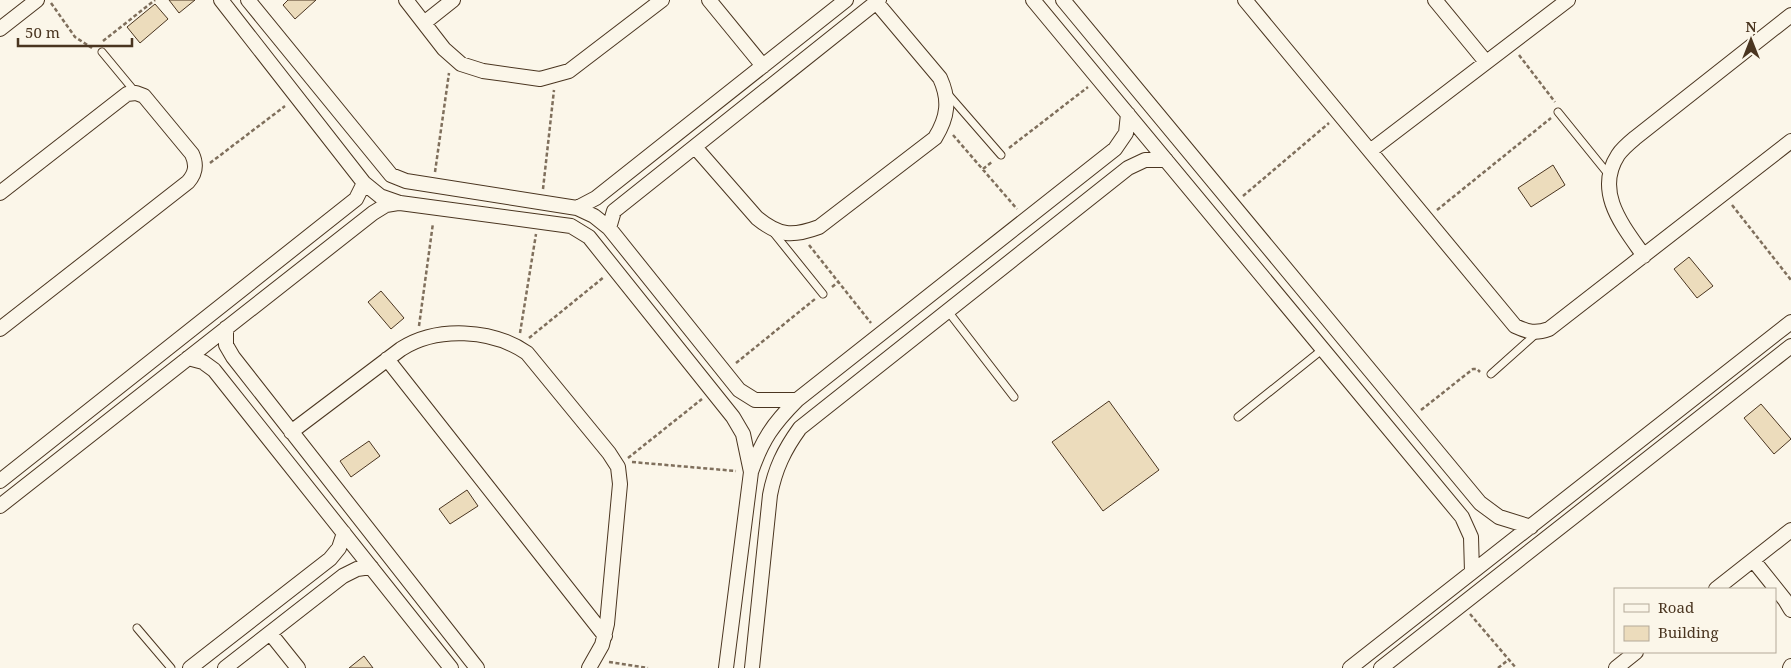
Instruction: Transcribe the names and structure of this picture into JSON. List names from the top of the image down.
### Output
{
  "legend": ["Road", "Building"],
  "scale_bar": "50 m",
  "north": "top"
}
